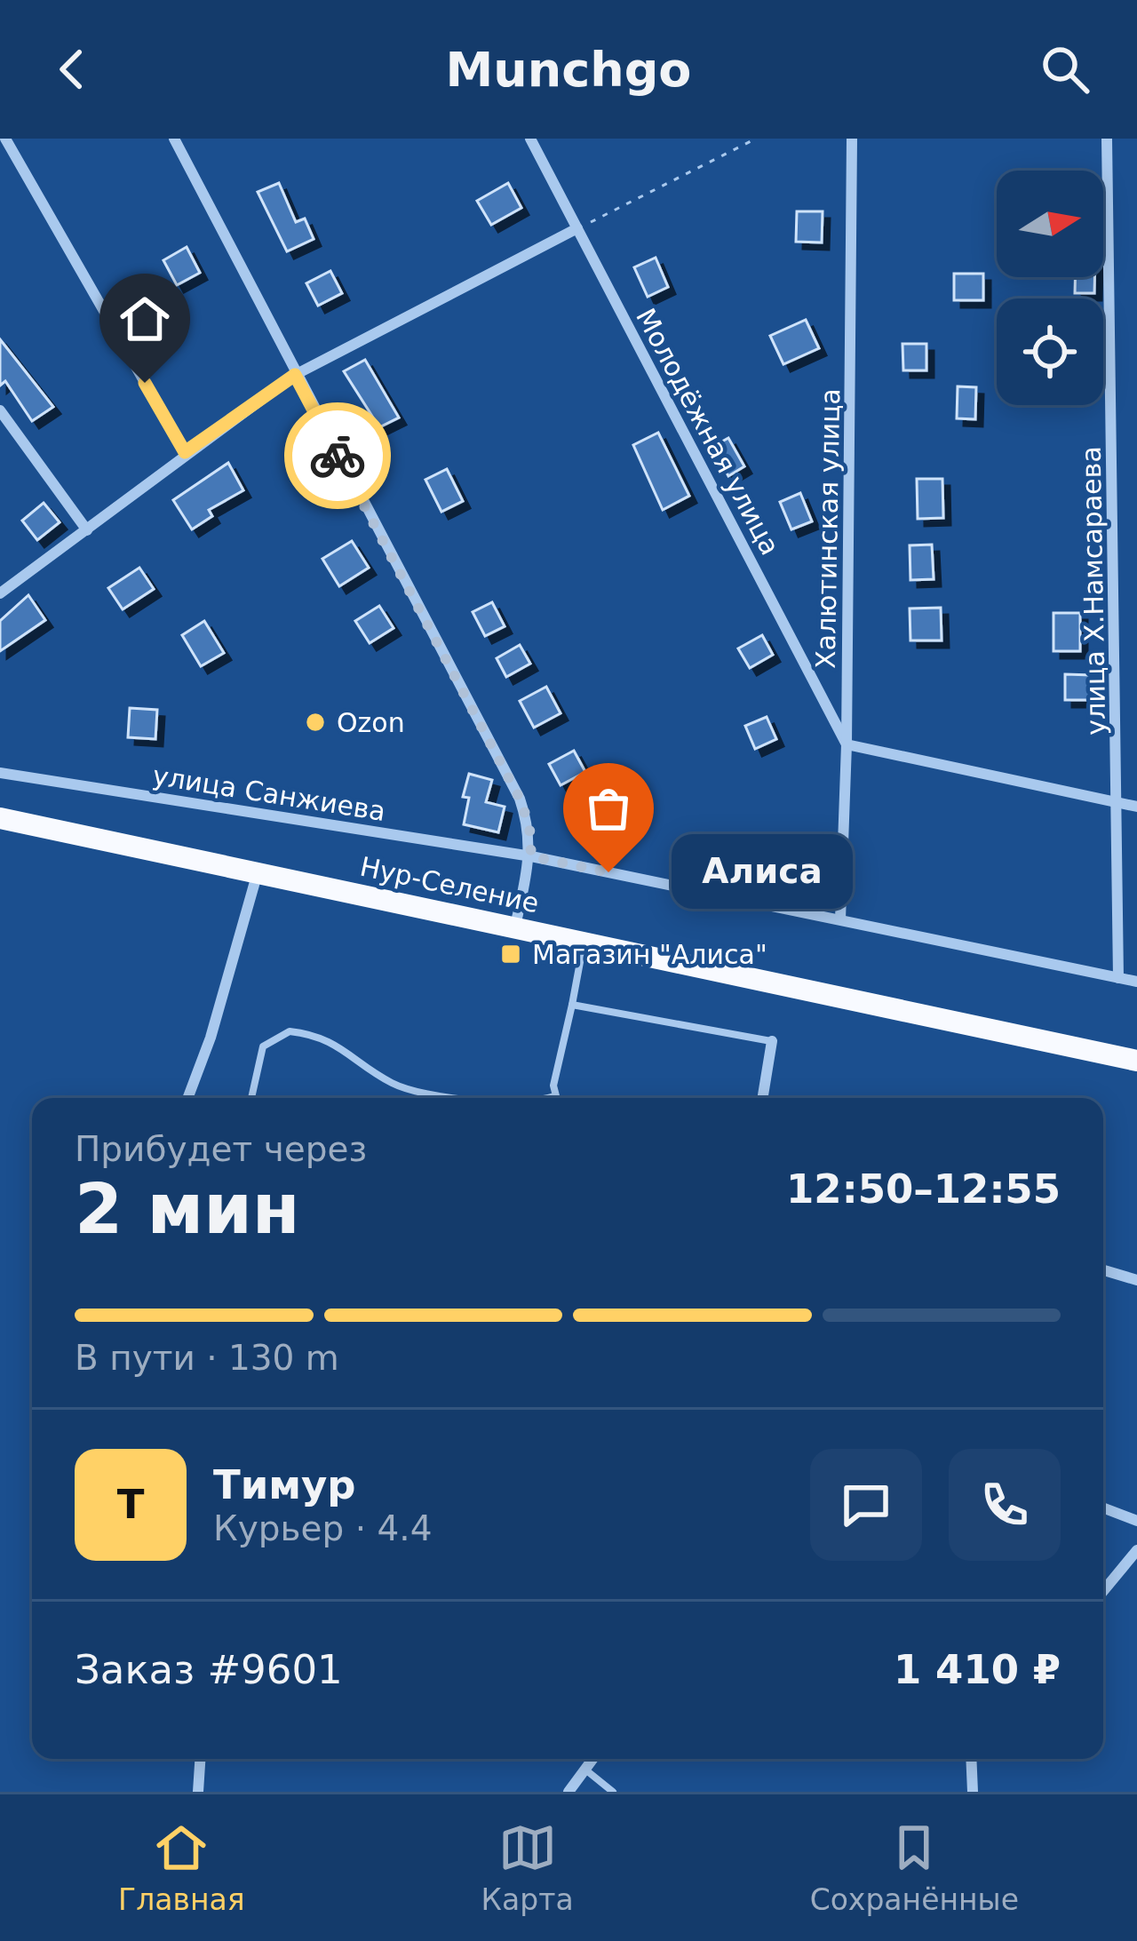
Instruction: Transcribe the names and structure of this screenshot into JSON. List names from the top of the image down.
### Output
{
  "streets": {
    "highway": ["Нур-Селение"],
    "street": [
      "Молодёжная улица",
      "Халютинская улица",
      "улица Х.Намсараева",
      "улица Санжиева"
    ]
  },
  "crossings": [
    ["Молодёжная улица", "Халютинская улица"],
    ["Халютинская улица", "улица Санжиева"],
    ["улица Х.Намсараева", "улица Санжиева"]
  ],
  "places": {
    "other": ["Ozon", "Алиса"],
    "transit": ["Магазин \"Алиса\""]
  },
  "north": "right",
  "page": {
    "header": "Munchgo",
    "bubble": "Алиса",
    "heading": ["2 мин", "Прибудет через", "12:50–12:55"],
    "panel": [
      "Тимур",
      "Курьер · 4.4",
      "Заказ #9601",
      "1 410 ₽"
    ],
    "bar": "В пути · 130 m",
    "round": "Т",
    "tabs": ["Главная", "Карта", "Сохранённые"]
  }
}
